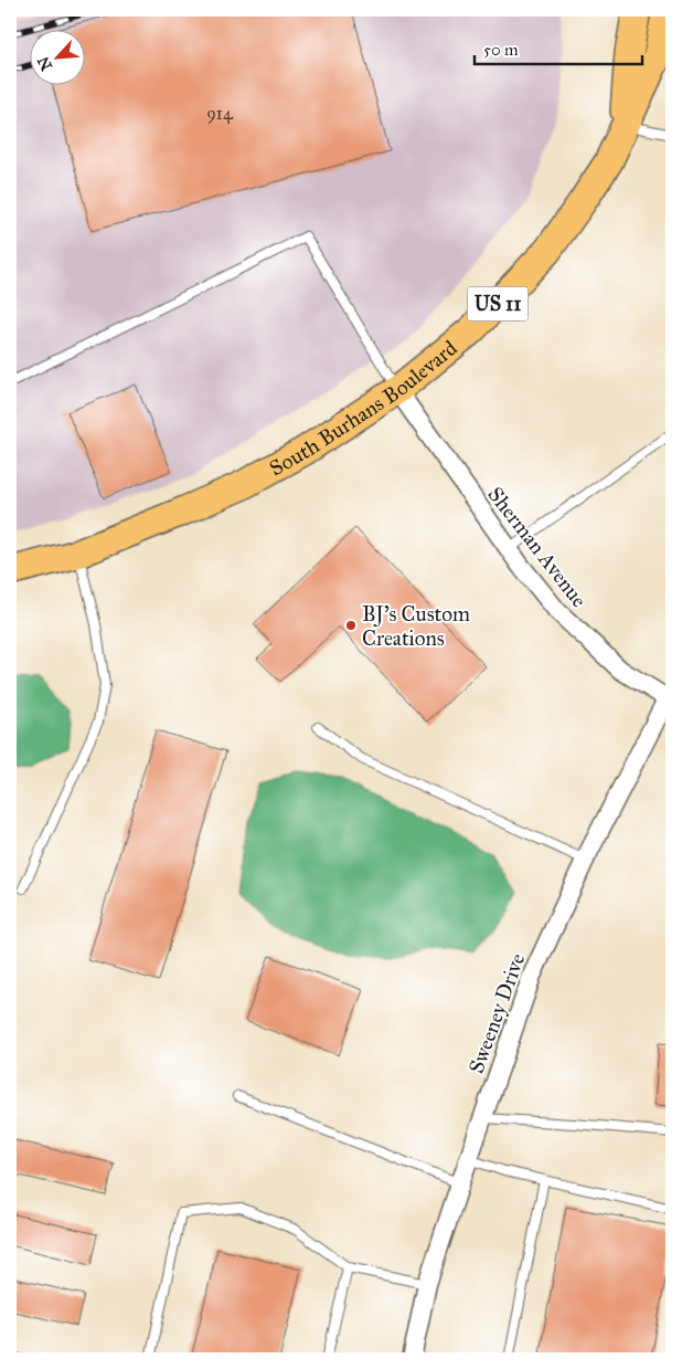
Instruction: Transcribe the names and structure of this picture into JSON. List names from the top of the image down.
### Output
{
  "streets": {
    "main road": ["US 11", "South Burhans Boulevard"],
    "street": ["Sherman Avenue", "Sweeney Drive"]
  },
  "crossings": [
    ["South Burhans Boulevard", "Sherman Avenue"],
    ["Sherman Avenue", "Sweeney Drive"]
  ],
  "places": ["BJ's Custom Creations"],
  "house_numbers": ["914"],
  "scale_bar": "50 m",
  "north": "bottom left"
}
